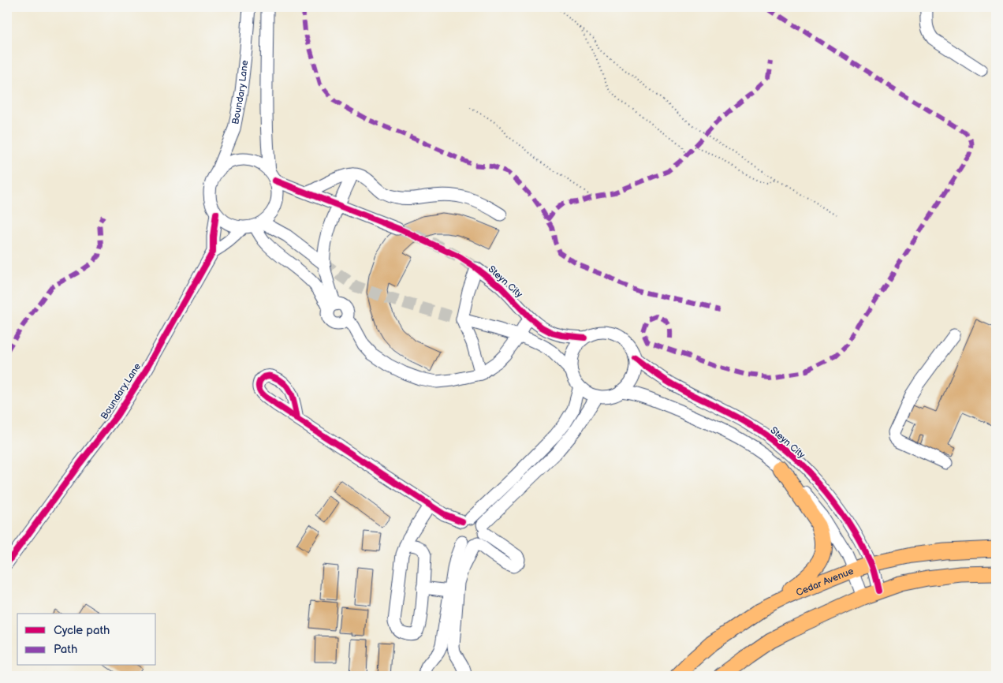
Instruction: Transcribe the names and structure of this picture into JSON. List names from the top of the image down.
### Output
{
  "streets": {
    "main road": ["Cedar Avenue"],
    "street": ["Boundary Lane", "Steyn City"]
  },
  "crossings": [
    ["Steyn City", "Cedar Avenue"]
  ],
  "legend": ["Cycle path", "Path"]
}
